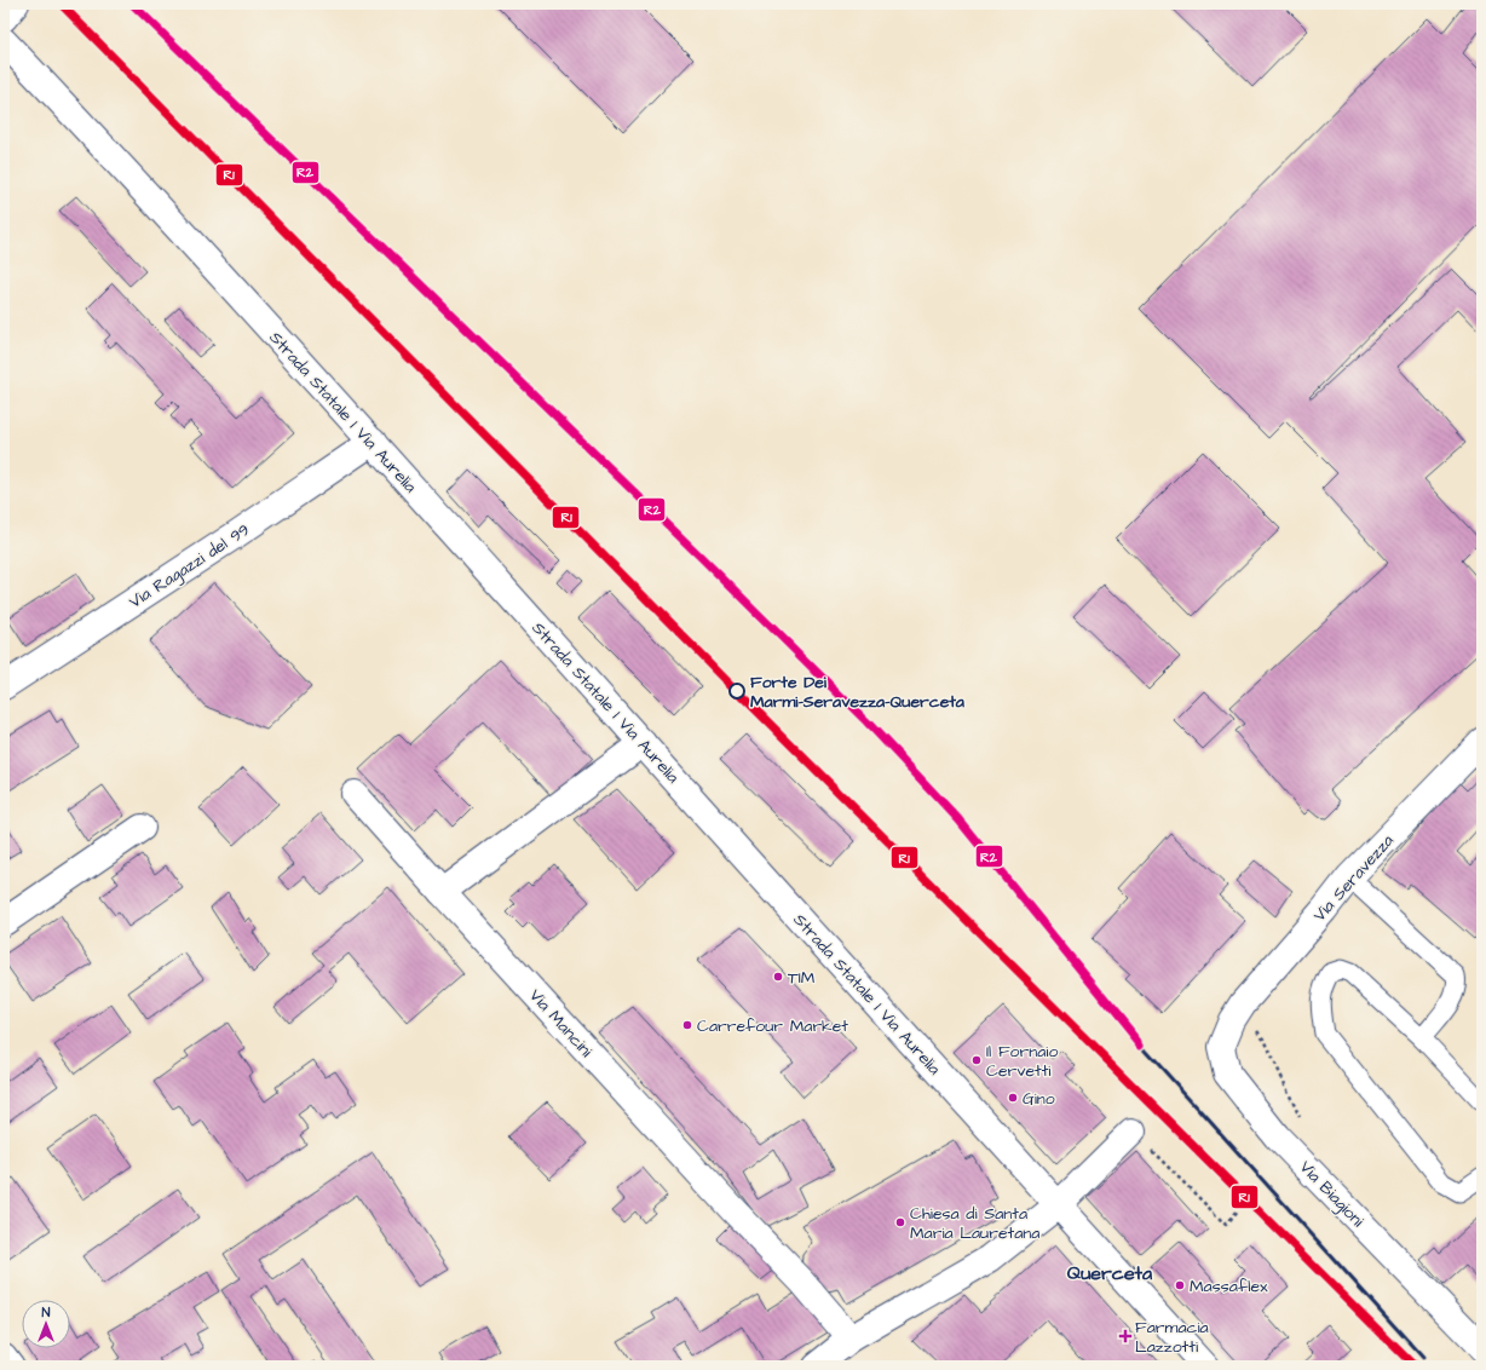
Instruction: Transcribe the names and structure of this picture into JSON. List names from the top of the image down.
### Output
{
  "streets": {
    "street": [
      "Strada Statale 1 Via Aurelia",
      "Via Ragazzi del 99",
      "Via Seravezza",
      "Via Mancini",
      "Via Biagioni"
    ]
  },
  "crossings": [
    ["Strada Statale 1 Via Aurelia", "Via Ragazzi del 99"],
    ["Via Seravezza", "Via Biagioni"]
  ],
  "districts": ["Querceta"],
  "places": {
    "other": [
      "Forte Dei Marmi-Seravezza-Querceta",
      "TIM",
      "Carrefour Market",
      "Il Fornaio Cervetti",
      "Gino",
      "Chiesa di Santa Maria Lauretana",
      "Massaflex"
    ],
    "health": ["Farmacia Lazzotti"]
  },
  "lines": ["transit line R1", "transit line R2"],
  "north": "top"
}
